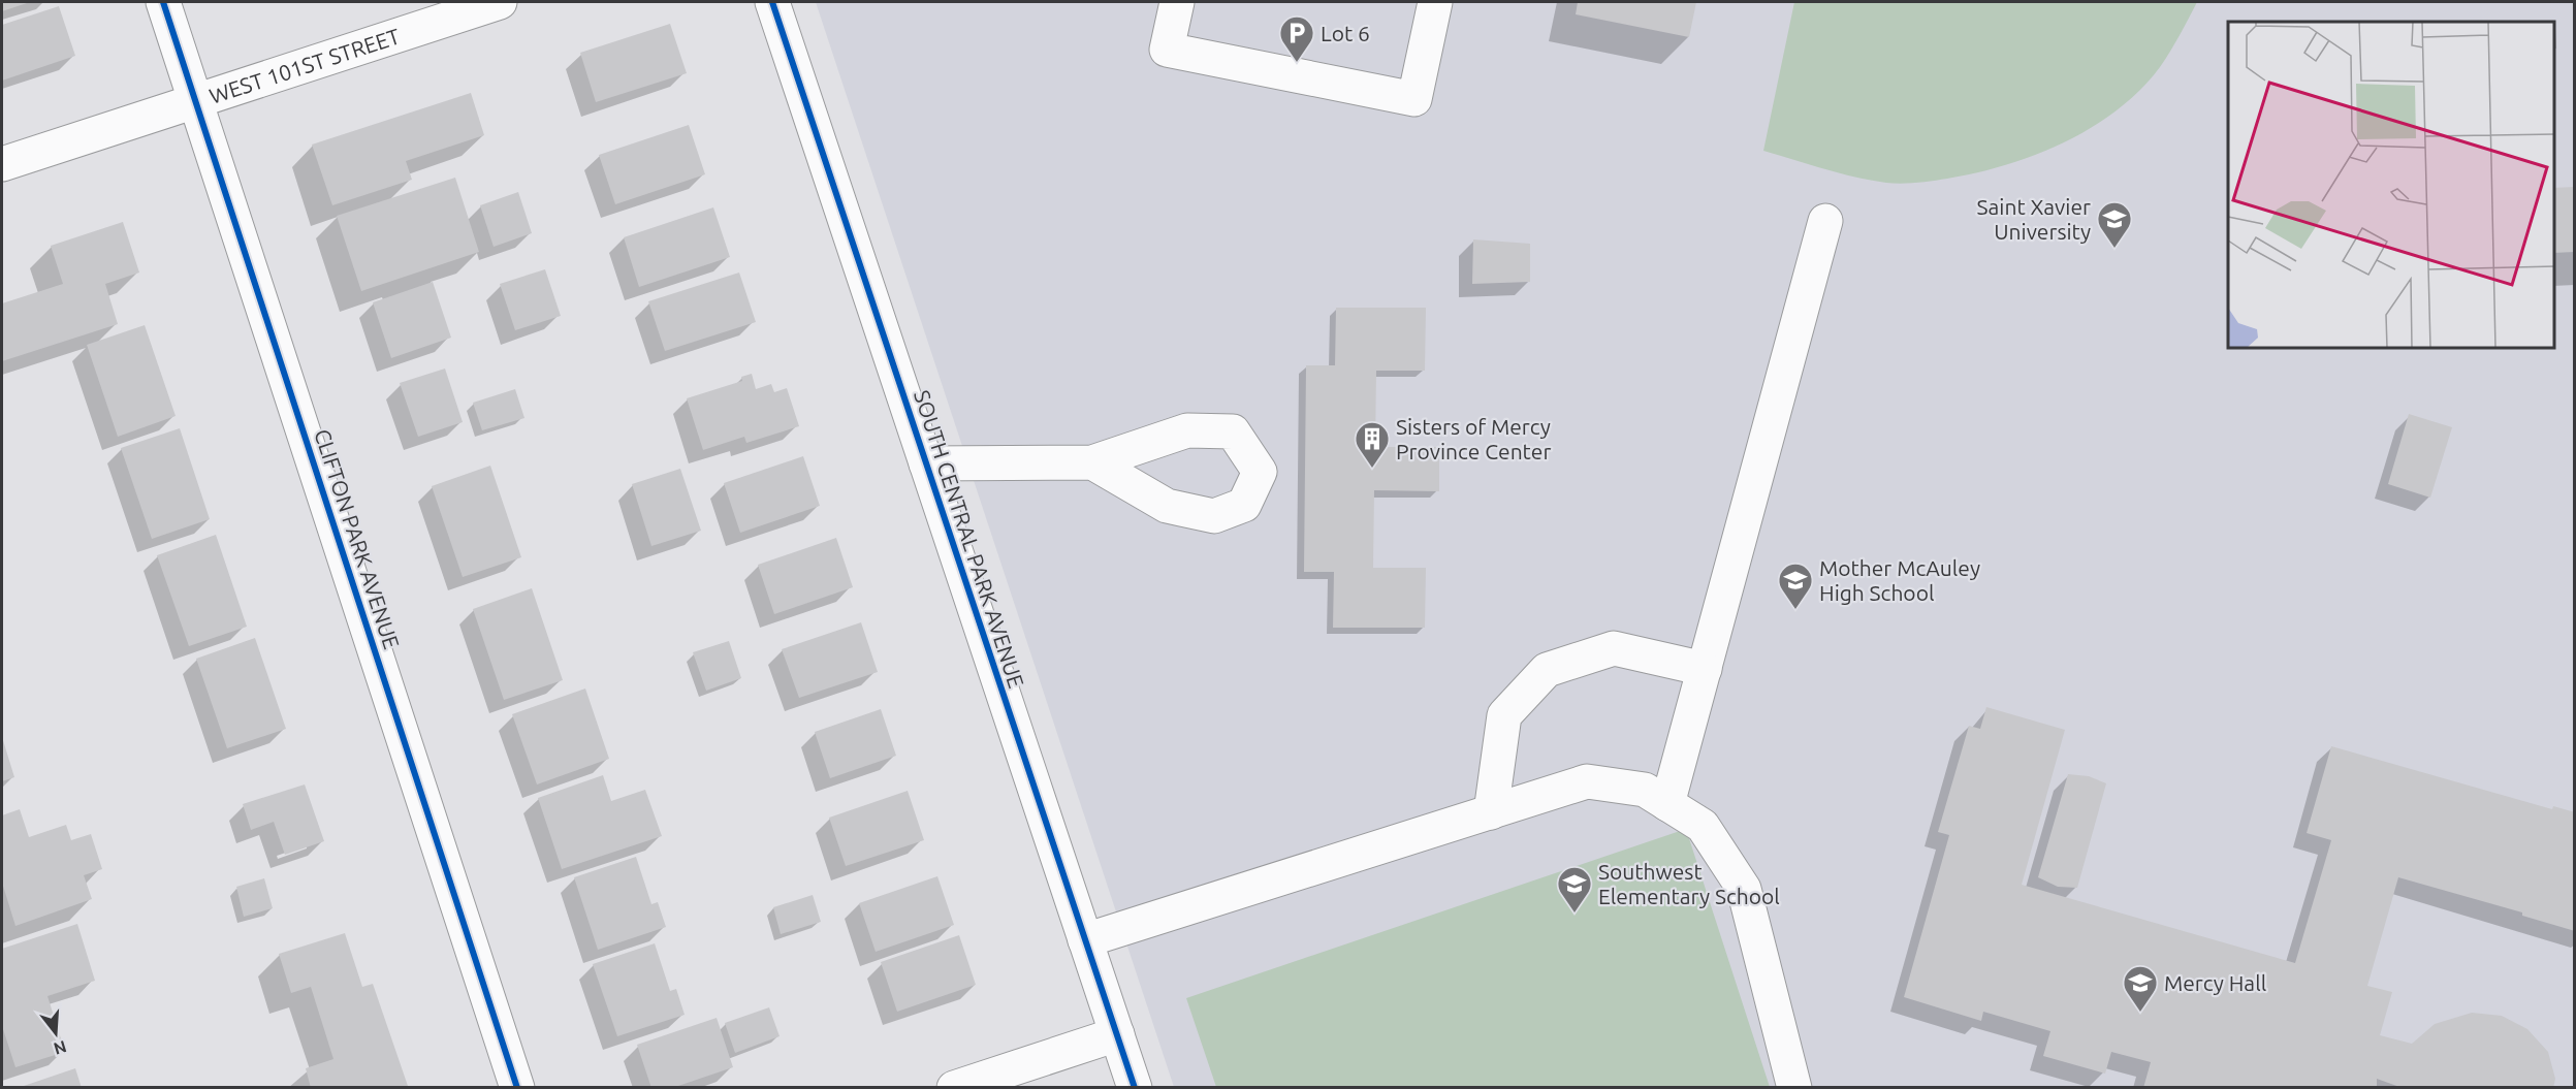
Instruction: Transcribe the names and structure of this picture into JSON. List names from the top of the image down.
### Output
{
  "streets": {
    "street": ["WEST 101ST STREET", "CLIFTON PARK AVENUE", "SOUTH CENTRAL PARK AVENUE"]
  },
  "crossings": [
    ["WEST 101ST STREET", "CLIFTON PARK AVENUE"]
  ],
  "places": {
    "parking": ["Lot 6"],
    "school or university": [
      "Saint Xavier University",
      "Mother McAuley High School",
      "Southwest Elementary School",
      "Mercy Hall"
    ],
    "building": ["Sisters of Mercy Province Center"]
  },
  "north": "bottom"
}
